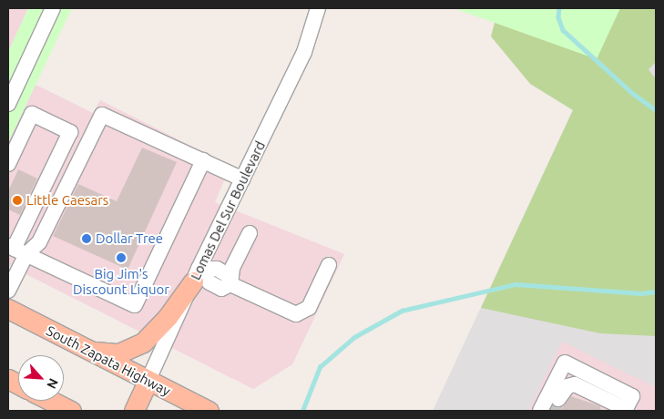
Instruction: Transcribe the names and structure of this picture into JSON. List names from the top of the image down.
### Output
{
  "streets": {
    "main road": ["Lomas Del Sur Boulevard", "South Zapata Highway"]
  },
  "crossings": [
    ["Lomas Del Sur Boulevard", "South Zapata Highway"]
  ],
  "places": ["Little Caesars", "Dollar Tree", "Big Jim's Discount Liquor"],
  "north": "bottom right"
}
